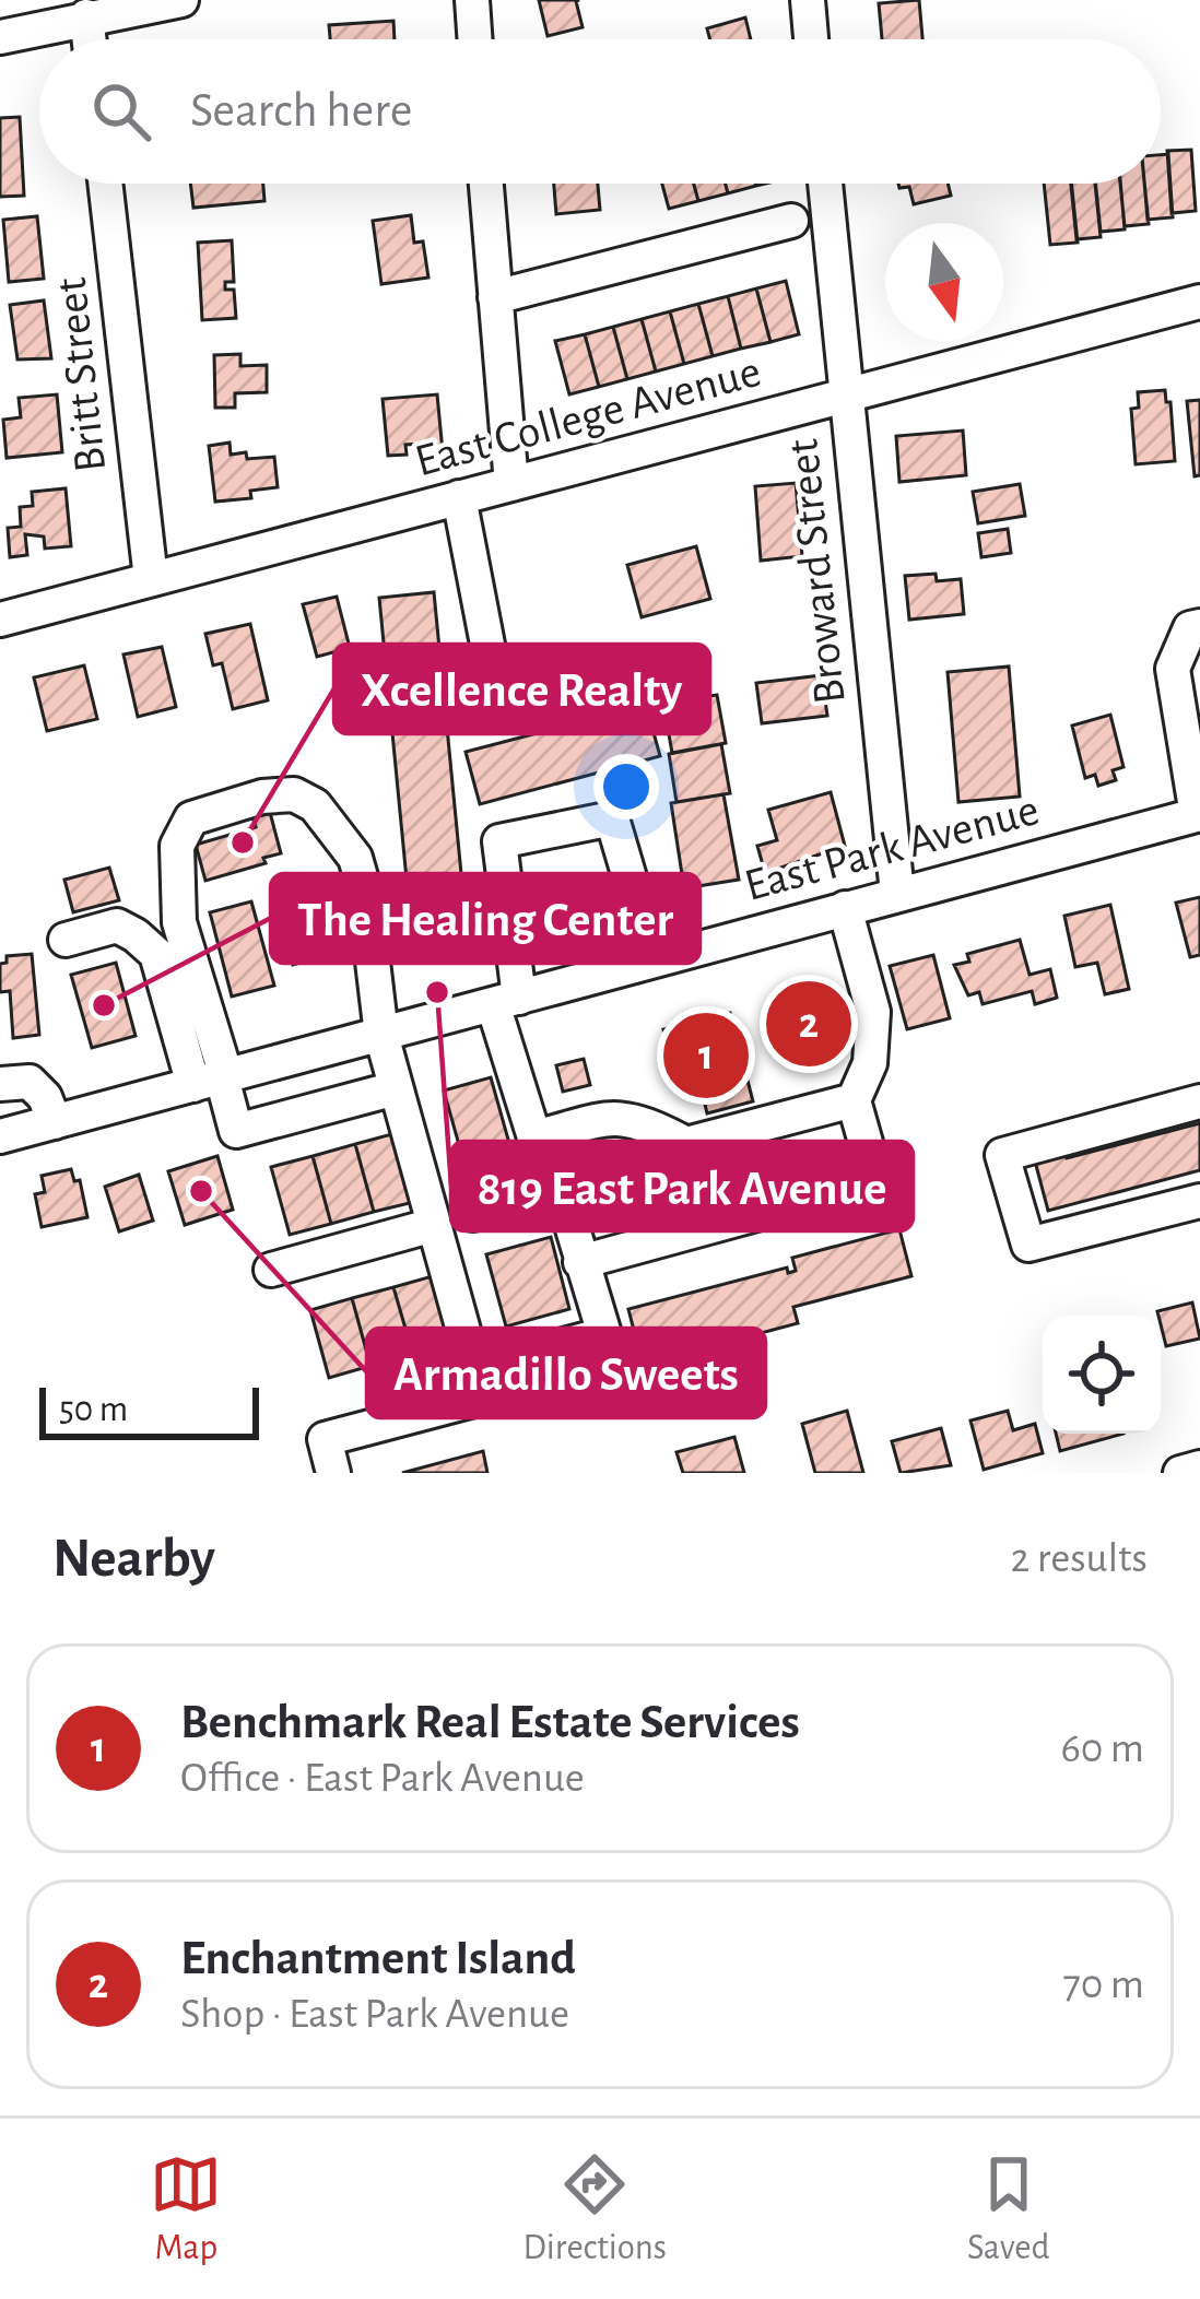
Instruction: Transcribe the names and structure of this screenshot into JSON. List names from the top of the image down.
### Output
{
  "streets": {
    "street": [
      "Britt Street",
      "East College Avenue",
      "Broward Street",
      "East Park Avenue"
    ]
  },
  "crossings": [
    ["Britt Street", "East College Avenue"],
    ["East College Avenue", "Broward Street"],
    ["Broward Street", "East Park Avenue"]
  ],
  "places": [
    "Xcellence Realty",
    "819 East Park Avenue",
    "The Healing Center",
    "Armadillo Sweets"
  ],
  "scale_bar": "50 m",
  "north": "bottom",
  "page": {
    "search": "Search here",
    "pins": ["2", "1"],
    "scale": "50 m",
    "heading": ["Nearby", "2 results"],
    "list": [
      {
        "mark": "1",
        "name": "Benchmark Real Estate Services",
        "note": "Office · East Park Avenue",
        "value": "60 m"
      },
      {
        "mark": "2",
        "name": "Enchantment Island",
        "note": "Shop · East Park Avenue",
        "value": "70 m"
      }
    ],
    "nav": ["Map", "Directions", "Saved"]
  }
}
